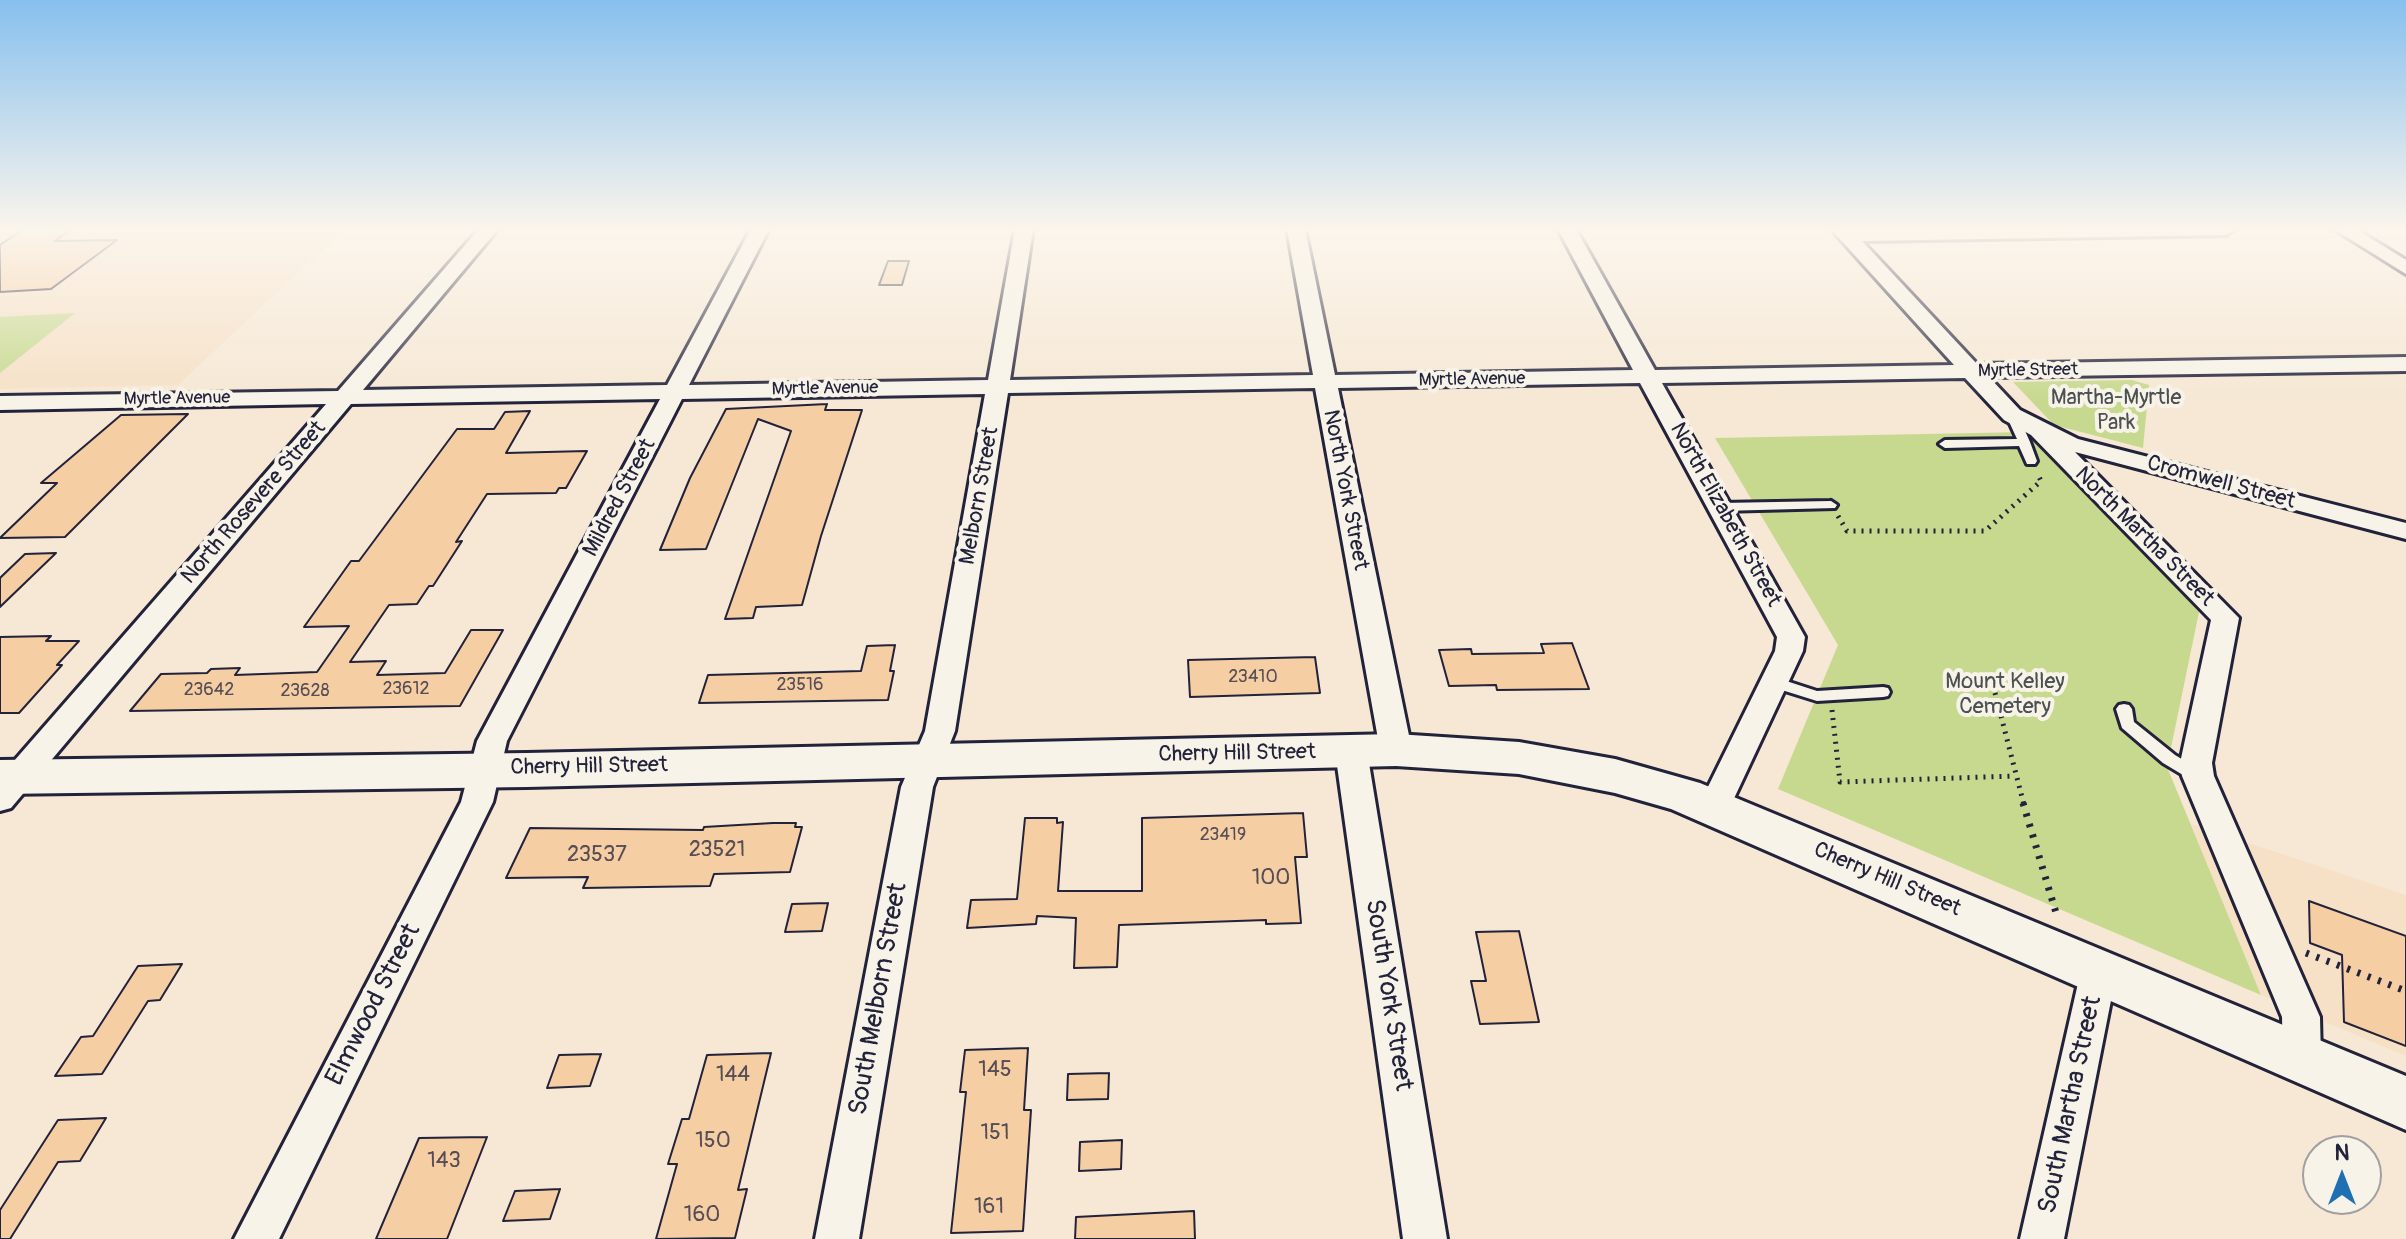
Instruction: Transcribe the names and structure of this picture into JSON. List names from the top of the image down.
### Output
{
  "streets": {
    "street": [
      "Myrtle Street",
      "Myrtle Avenue",
      "Cromwell Street",
      "North York Street",
      "Melborn Street",
      "Mildred Street",
      "North Rosevere Street",
      "North Elizabeth Street",
      "North Martha Street",
      "Cherry Hill Street",
      "South York Street",
      "South Melborn Street",
      "Elmwood Street",
      "South Martha Street"
    ]
  },
  "crossings": [
    ["Myrtle Street", "Myrtle Avenue"],
    ["Myrtle Street", "North Elizabeth Street"],
    ["Myrtle Street", "North Martha Street"],
    ["Myrtle Avenue", "North York Street"],
    ["Myrtle Avenue", "Melborn Street"],
    ["Myrtle Avenue", "Mildred Street"],
    ["Myrtle Avenue", "North Rosevere Street"],
    ["Myrtle Avenue", "North Elizabeth Street"],
    ["Cromwell Street", "North Martha Street"],
    ["North York Street", "Cherry Hill Street"],
    ["North York Street", "South York Street"],
    ["Melborn Street", "Cherry Hill Street"],
    ["Melborn Street", "South Melborn Street"],
    ["Mildred Street", "Cherry Hill Street"],
    ["Mildred Street", "Elmwood Street"],
    ["North Rosevere Street", "Cherry Hill Street"],
    ["North Elizabeth Street", "Cherry Hill Street"],
    ["North Martha Street", "Cherry Hill Street"],
    ["Cherry Hill Street", "South York Street"],
    ["Cherry Hill Street", "South Melborn Street"],
    ["Cherry Hill Street", "Elmwood Street"],
    ["Cherry Hill Street", "South Martha Street"]
  ],
  "parks": ["Martha-Myrtle Park", "Mount Kelley Cemetery"],
  "house_numbers": [
    "23410",
    "23516",
    "23612",
    "23642",
    "23628",
    "23419",
    "23521",
    "23537",
    "100",
    "145",
    "144",
    "151",
    "150",
    "143",
    "161",
    "160"
  ],
  "north": "top"
}
